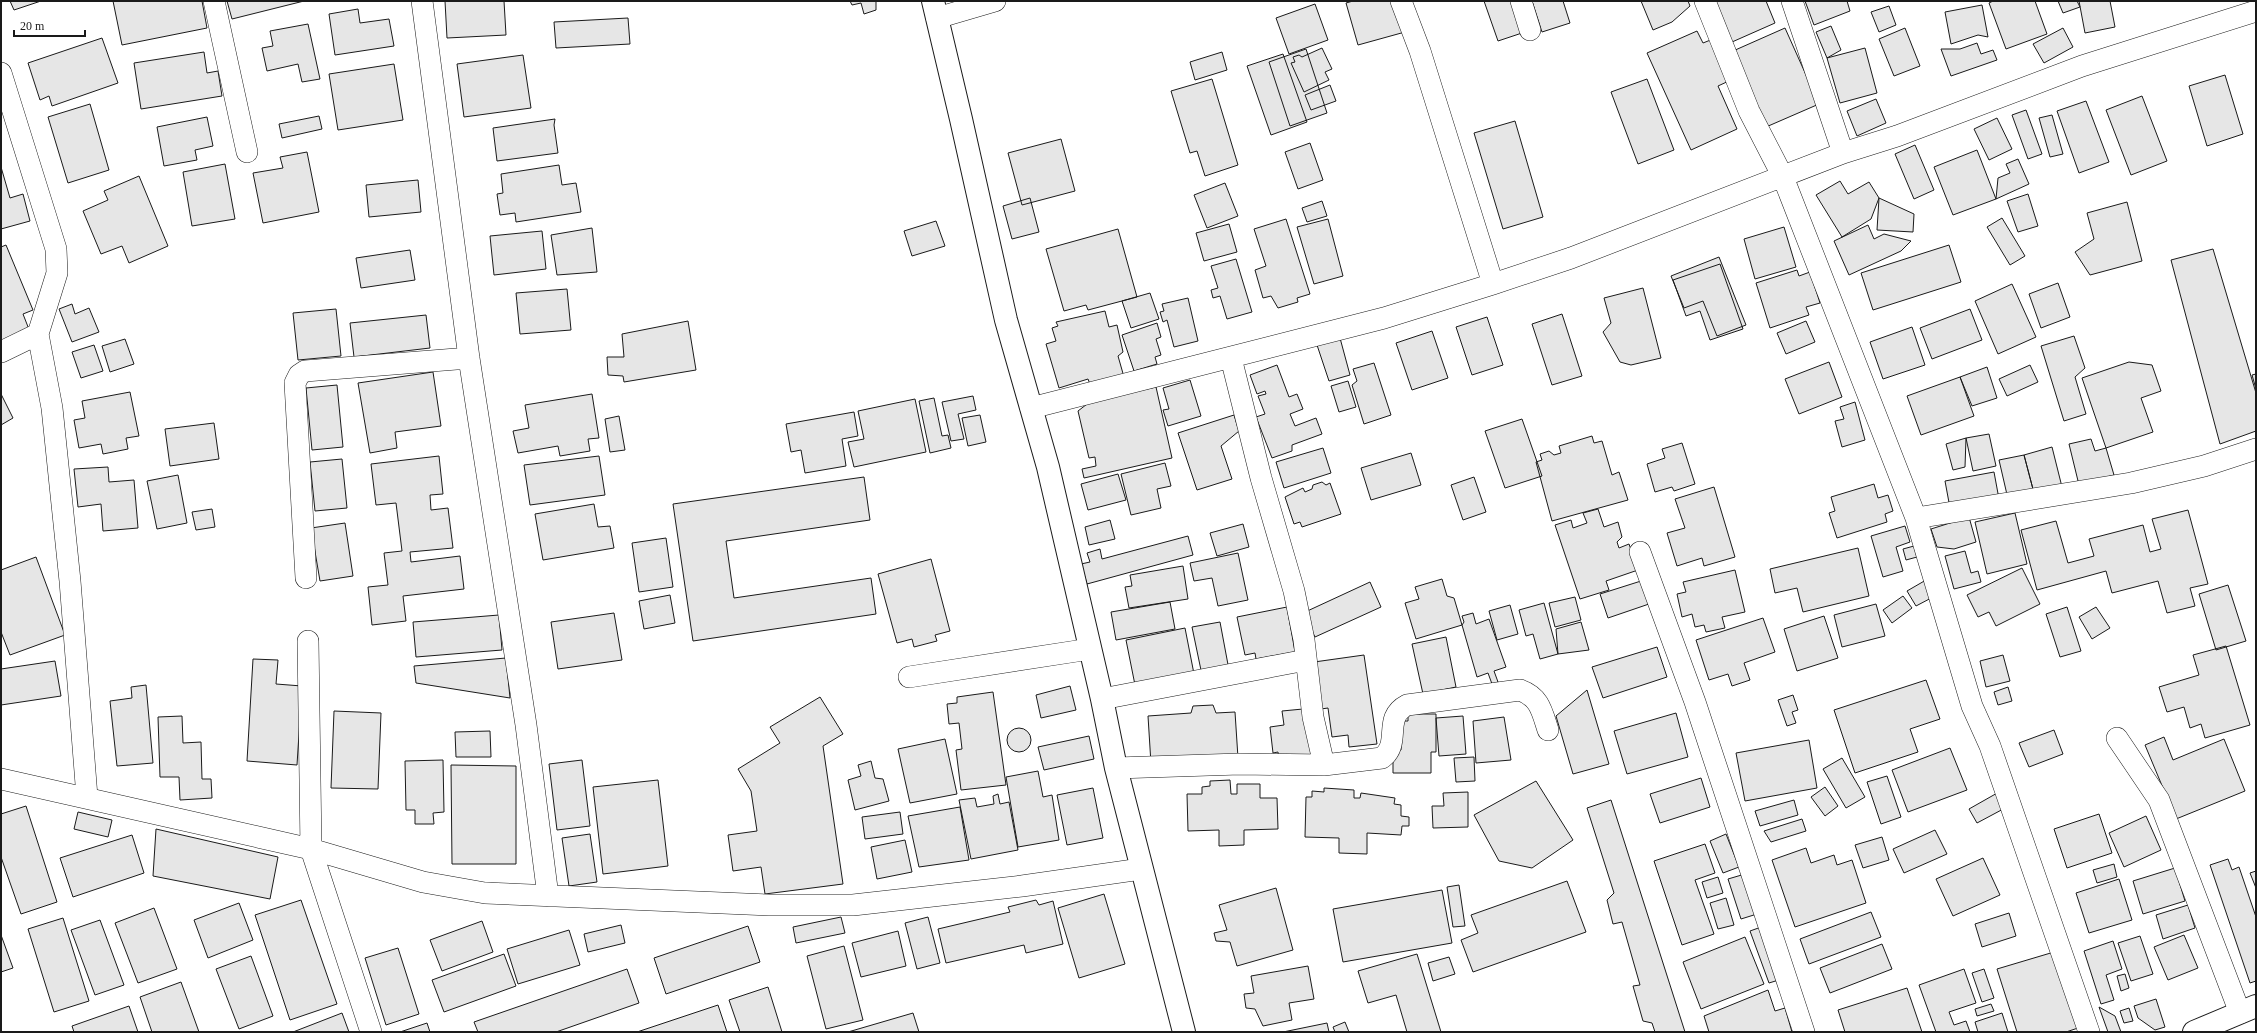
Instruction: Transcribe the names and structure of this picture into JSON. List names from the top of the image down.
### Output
{
  "scale_bar": "20 m"
}
